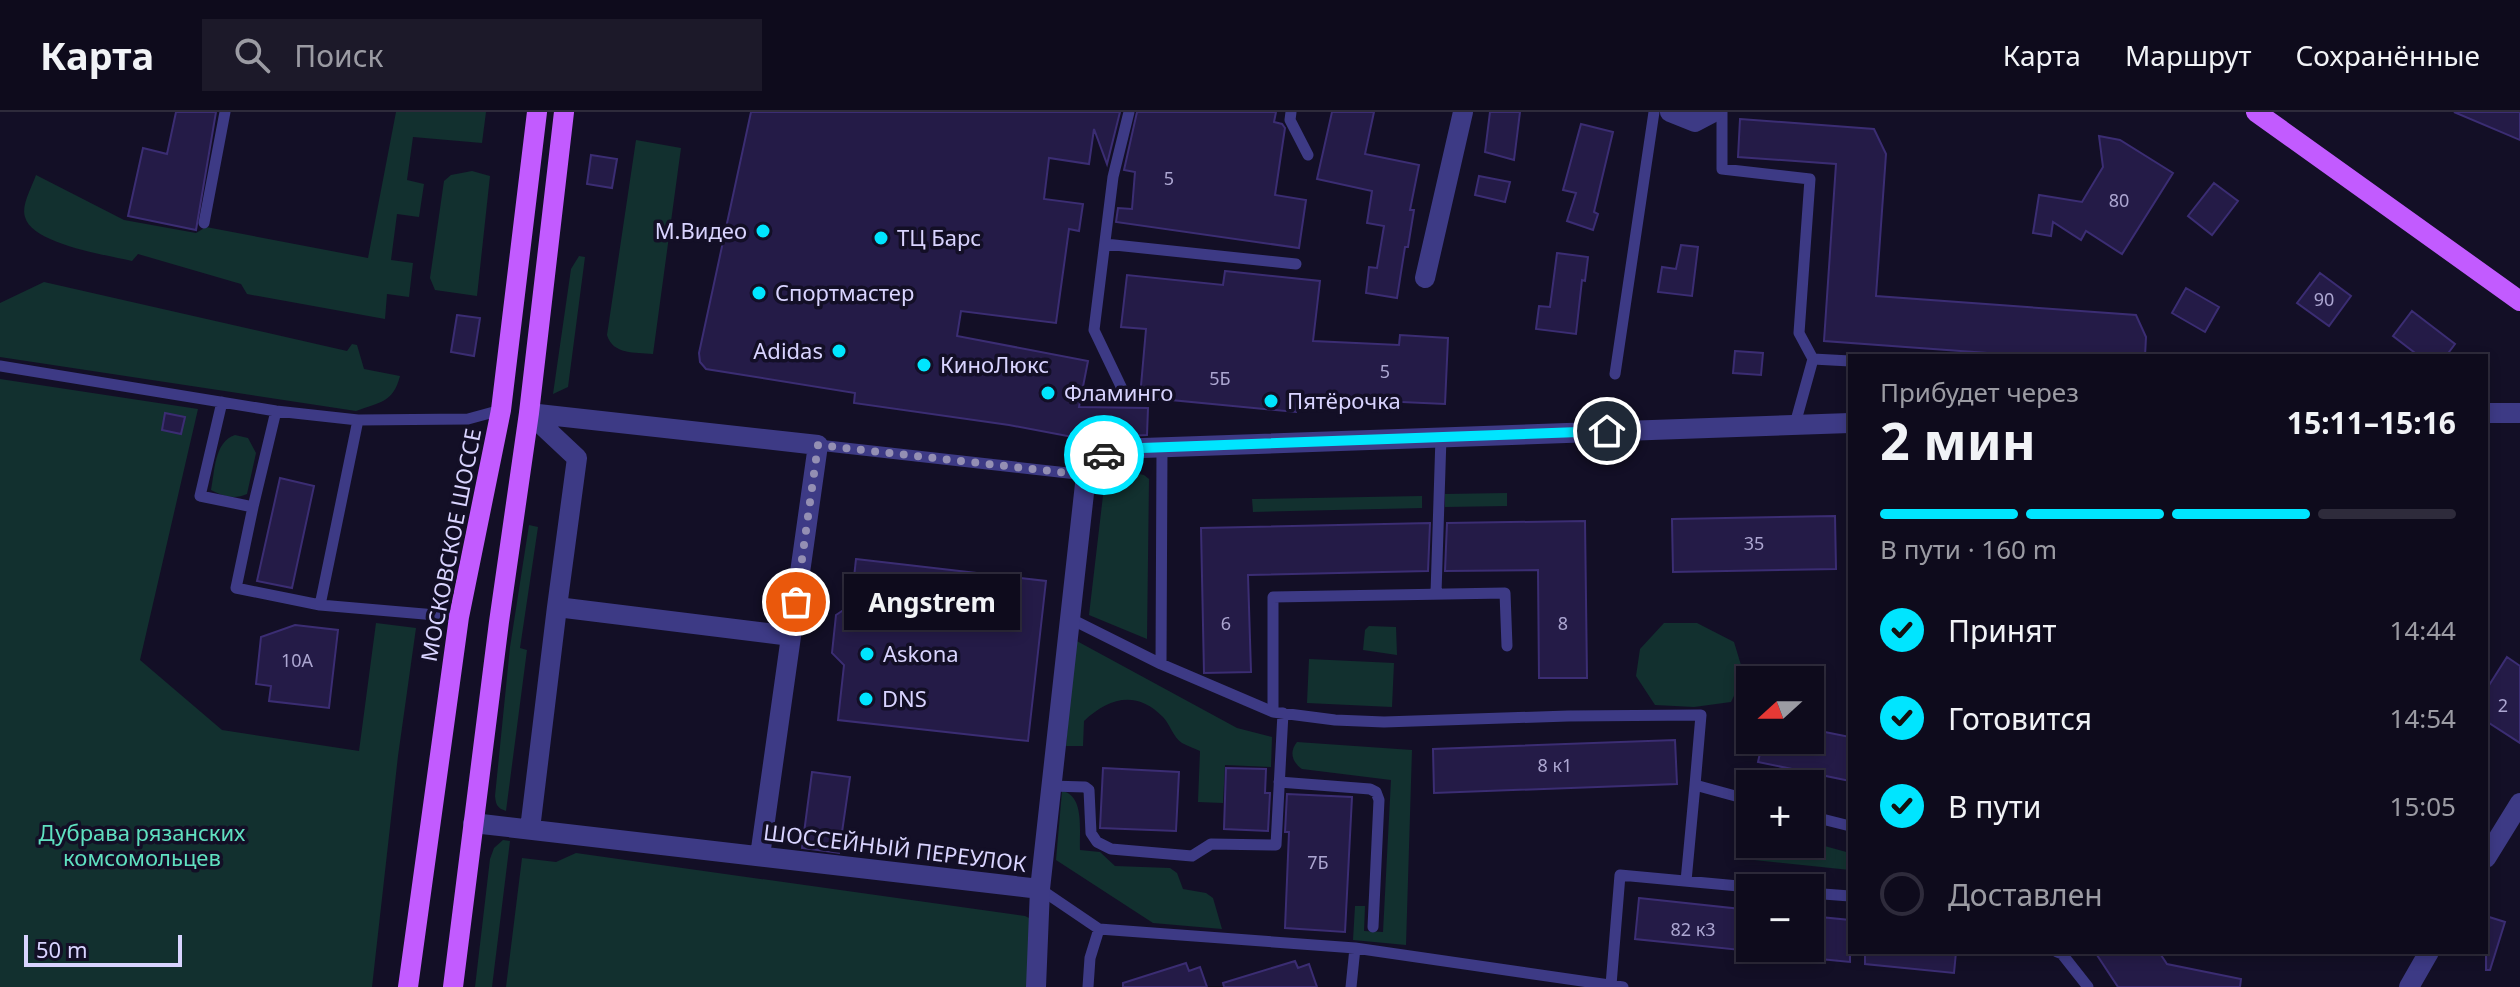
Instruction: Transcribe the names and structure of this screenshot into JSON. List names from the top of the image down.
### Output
{
  "streets": {
    "main road": ["МОСКОВСКОЕ ШОССЕ"],
    "street": ["ШОССЕЙНЫЙ ПЕРЕУЛОК"]
  },
  "parks": ["Дубрава рязанских комсомольцев"],
  "places": [
    "М.Видео",
    "ТЦ Барс",
    "Спортмастер",
    "Adidas",
    "КиноЛюкс",
    "Фламинго",
    "Пятёрочка",
    "Angstrem",
    "Askona",
    "DNS"
  ],
  "house_numbers": [
    "5",
    "80",
    "90",
    "5",
    "5Б",
    "35",
    "6",
    "8",
    "10А",
    "2",
    "8 к1",
    "7Б",
    "82 к3"
  ],
  "scale_bar": "50 m",
  "north": "left",
  "page": {
    "header": "Карта",
    "search": "Поиск",
    "nav": ["Карта", "Маршрут", "Сохранённые"],
    "heading": ["2 мин", "Прибудет через", "15:11–15:16"],
    "bar": "В пути · 160 m",
    "bubble": "Angstrem",
    "list": [
      ["Принят", "14:44"],
      ["Готовится", "14:54"],
      ["В пути", "15:05"],
      "Доставлен"
    ],
    "map_buttons": ["+", "−"],
    "scale": "50 m"
  }
}
